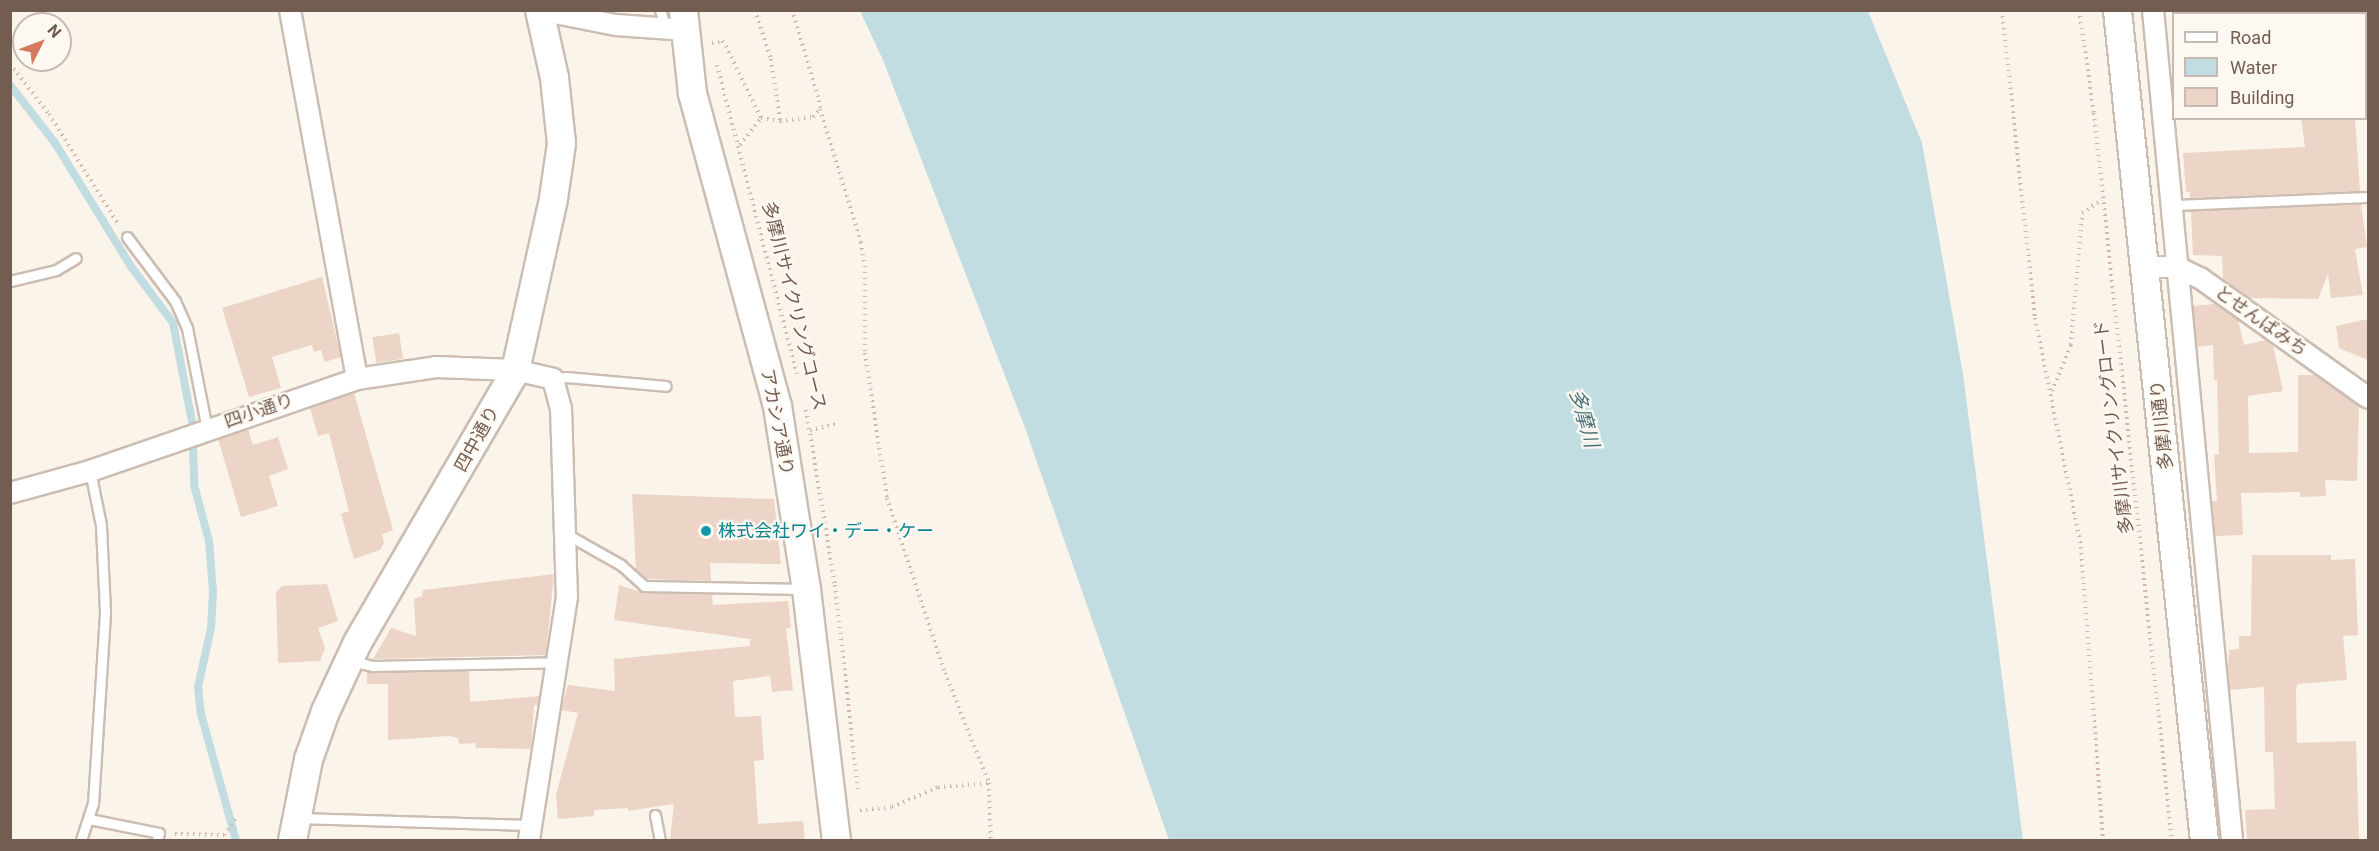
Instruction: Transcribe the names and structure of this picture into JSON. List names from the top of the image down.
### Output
{
  "streets": {
    "street": [
      "とせんばみち",
      "四小通り",
      "アカシア通り",
      "多摩川通り",
      "四中通り"
    ],
    "path": ["多摩川サイクリングコース", "多摩川サイクリングロード"]
  },
  "crossings": [
    ["とせんばみち", "多摩川通り"],
    ["四小通り", "四中通り"]
  ],
  "water": ["多摩川"],
  "places": ["株式会社ワイ・デー・ケー"],
  "legend": ["Road", "Water", "Building"],
  "north": "top right"
}
